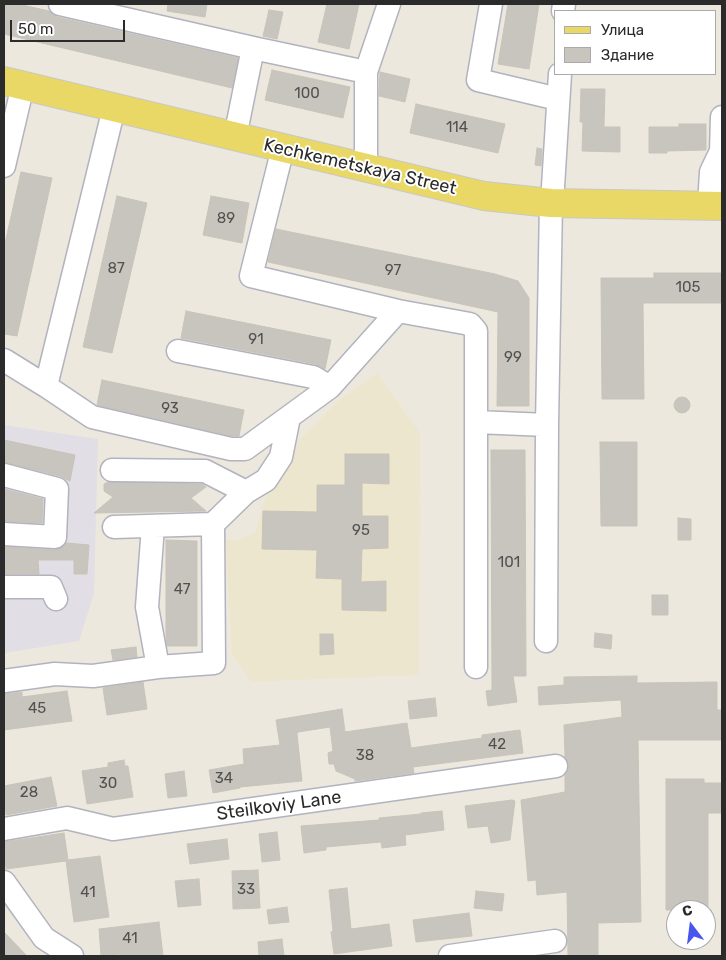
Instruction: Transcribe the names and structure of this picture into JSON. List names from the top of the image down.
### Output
{
  "streets": {
    "main road": ["Kechkemetskaya Street"],
    "street": ["Steilkoviy Lane"]
  },
  "house_numbers": [
    "100",
    "114",
    "89",
    "87",
    "97",
    "105",
    "91",
    "99",
    "93",
    "95",
    "101",
    "47",
    "45",
    "42",
    "38",
    "34",
    "30",
    "28",
    "33",
    "41",
    "41"
  ],
  "legend": ["Улица", "Здание"],
  "scale_bar": "50 m",
  "north": "top"
}
